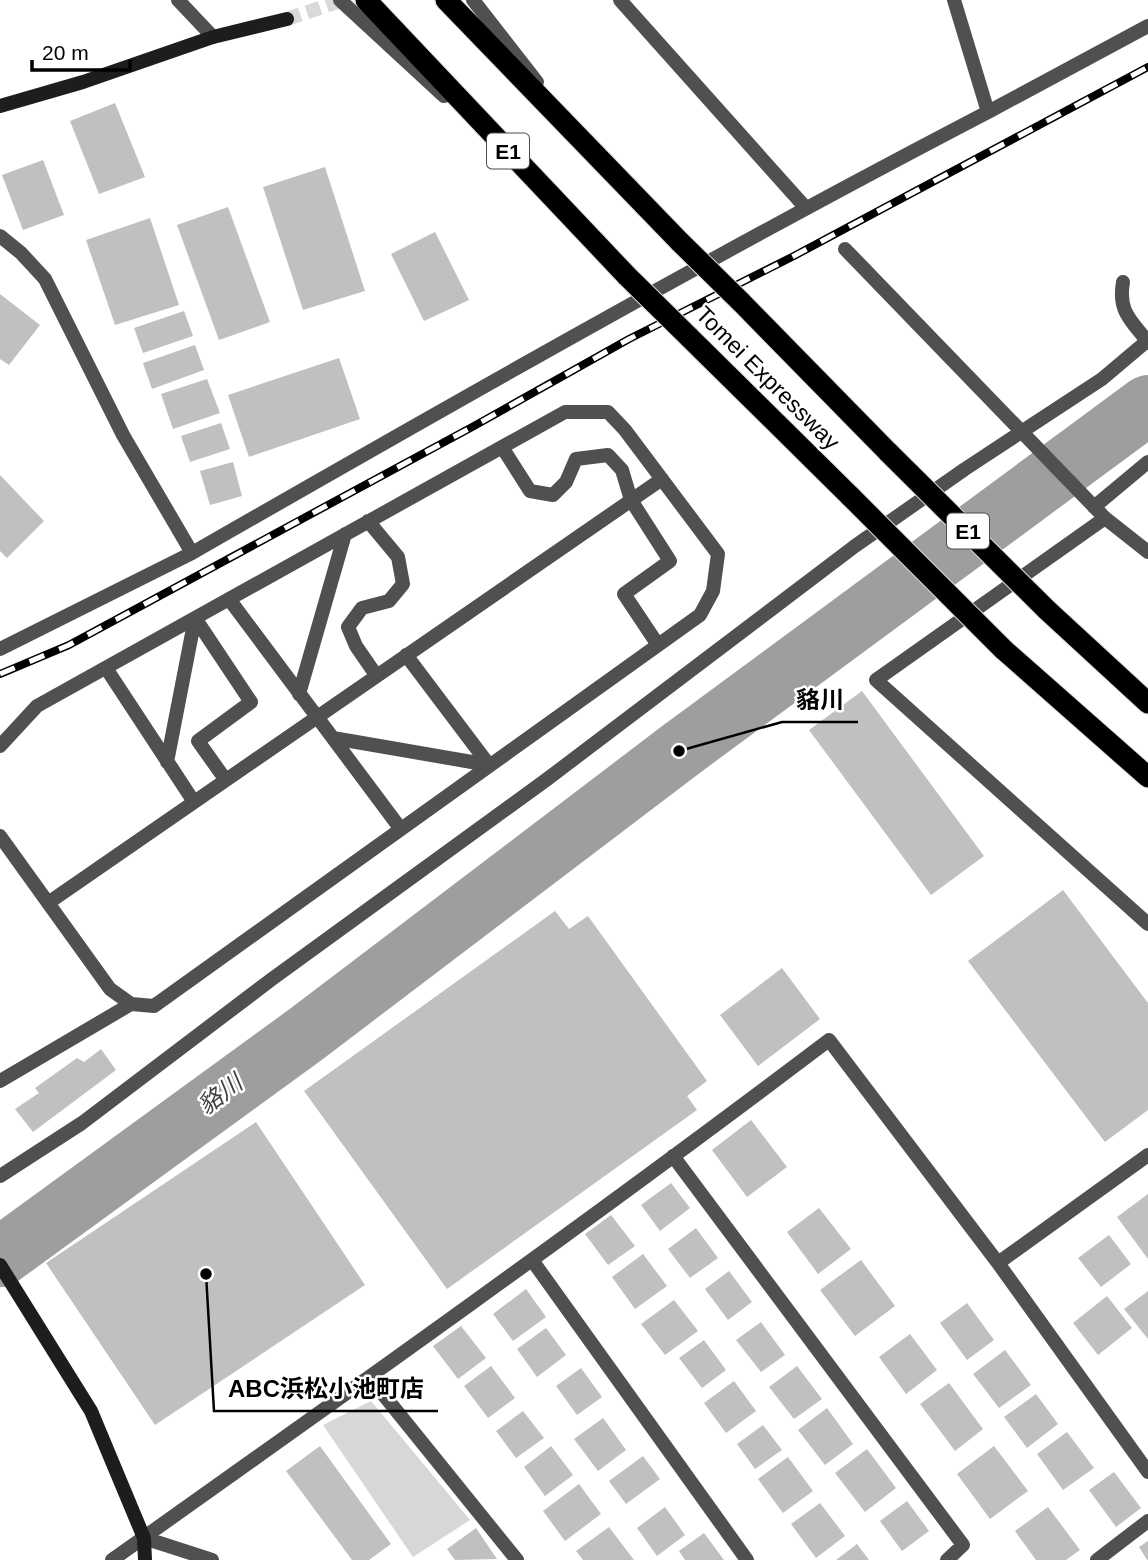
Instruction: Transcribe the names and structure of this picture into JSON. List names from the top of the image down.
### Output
{
  "streets": {
    "highway": ["E1", "Tomei Expressway"]
  },
  "water": ["貉川"],
  "places": ["貉川", "ABC浜松小池町店"],
  "scale_bar": "20 m"
}
